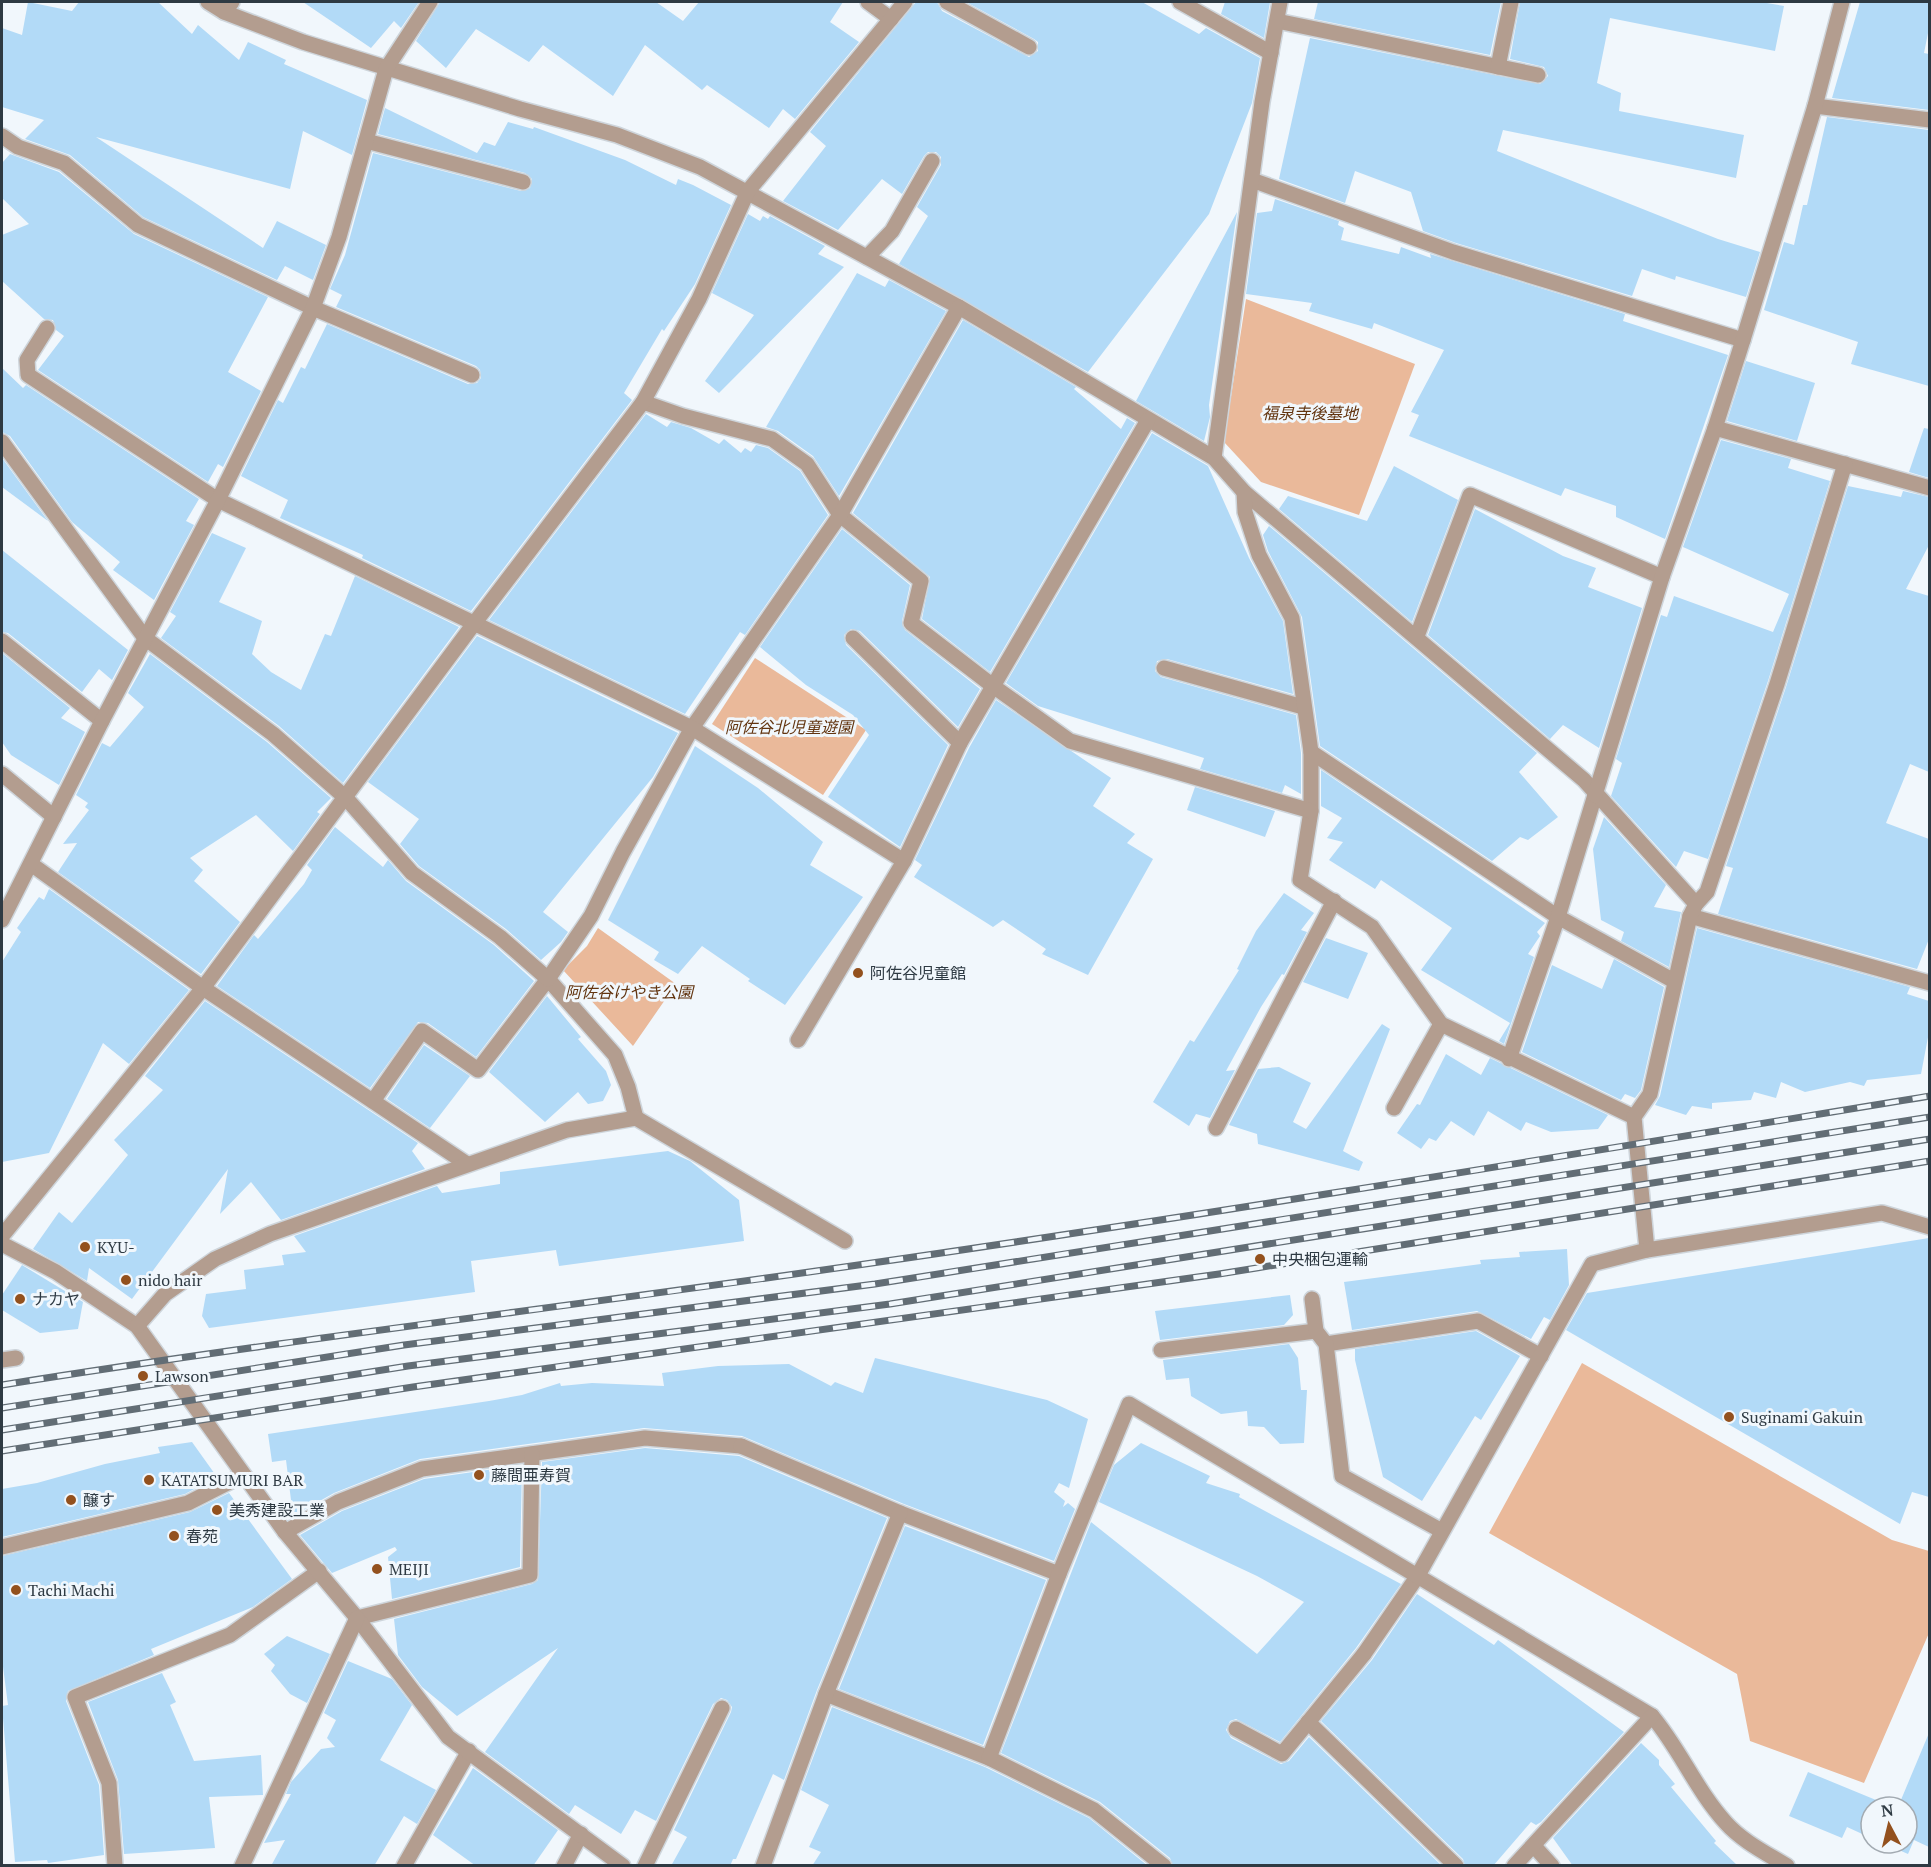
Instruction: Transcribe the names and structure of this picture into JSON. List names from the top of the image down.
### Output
{
  "parks": ["福泉寺後墓地", "阿佐谷北児童遊園", "阿佐谷けやき公園"],
  "places": [
    "阿佐谷児童館",
    "KYU-",
    "中央梱包運輸",
    "nido hair",
    "ナカヤ",
    "Lawson",
    "Suginami Gakuin",
    "藤間亜寿賀",
    "KATATSUMURI BAR",
    "醸す",
    "美秀建設工業",
    "春苑",
    "MEIJI",
    "Tachi Machi"
  ],
  "north": "top"
}
